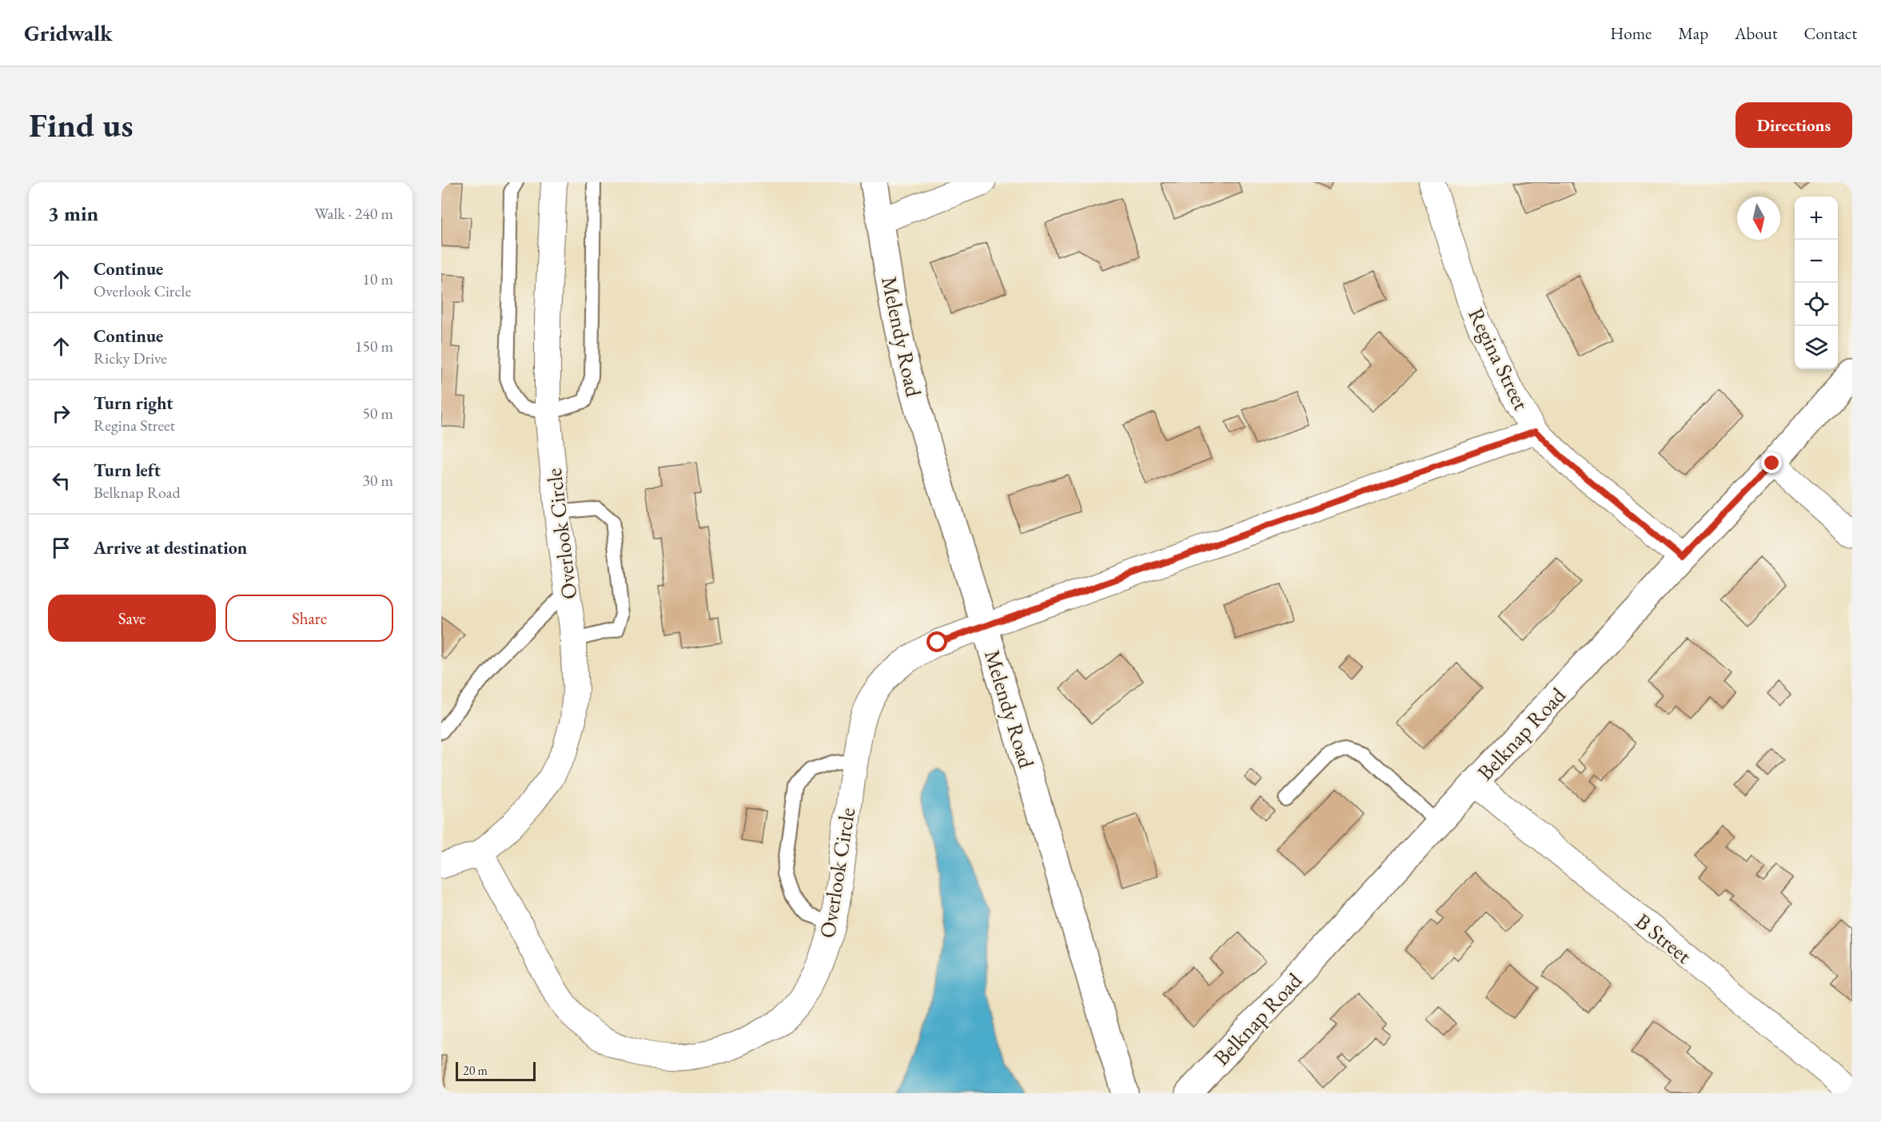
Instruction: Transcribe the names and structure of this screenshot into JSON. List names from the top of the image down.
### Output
{
  "streets": {
    "street": [
      "Melendy Road",
      "Regina Street",
      "Overlook Circle",
      "Belknap Road",
      "B Street"
    ]
  },
  "crossings": [
    ["Melendy Road", "Overlook Circle"],
    ["Regina Street", "Overlook Circle"],
    ["Regina Street", "Belknap Road"],
    ["Belknap Road", "B Street"]
  ],
  "scale_bar": "20 m",
  "north": "bottom",
  "page": {
    "header": "Gridwalk",
    "nav": [
      "Home",
      "Map",
      "About",
      "Contact"
    ],
    "buttons": [
      "Directions",
      ["Save", "Share"]
    ],
    "title": "Find us",
    "heading": ["3 min", "Walk · 240 m"],
    "map_buttons": ["+", "−"],
    "list": [
      ["Continue", "Overlook Circle", "10 m"],
      ["Continue", "Ricky Drive", "150 m"],
      ["Turn right", "Regina Street", "50 m"],
      ["Turn left", "Belknap Road", "30 m"],
      "Arrive at destination"
    ],
    "scale": "20 m"
  }
}
